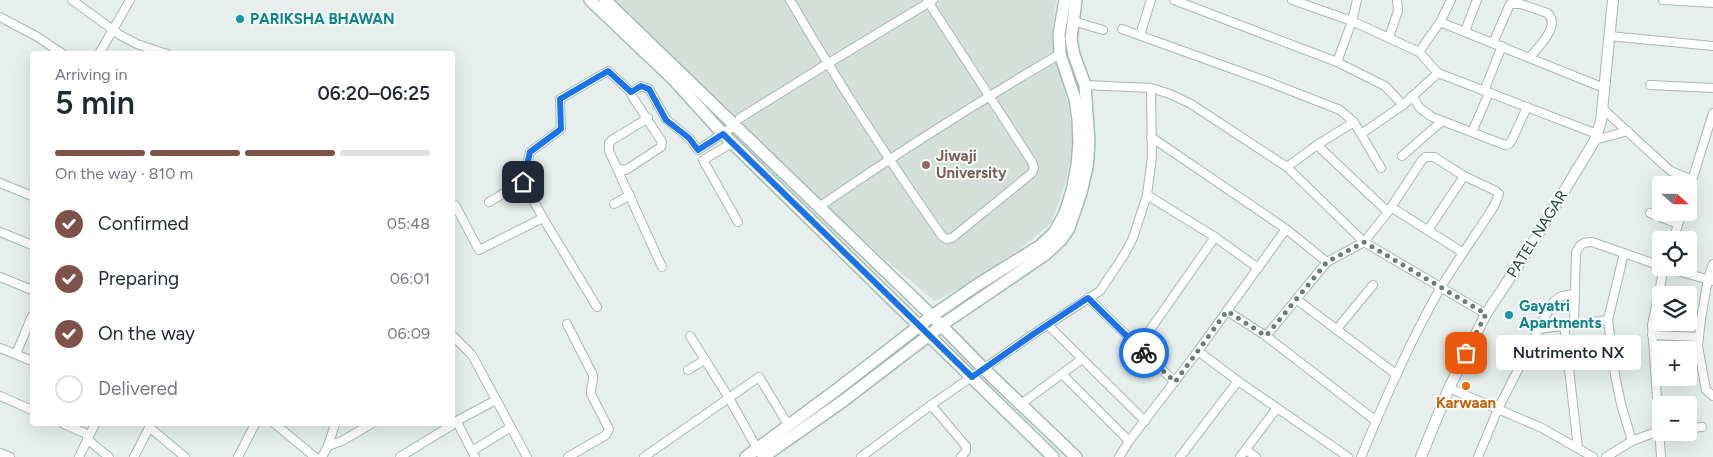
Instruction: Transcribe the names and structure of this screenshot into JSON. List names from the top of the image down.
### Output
{
  "streets": {
    "street": ["PATEL NAGAR"]
  },
  "places": [
    "PARIKSHA BHAWAN",
    "Jiwaji University",
    "Gayatri Apartments",
    "Nutrimento NX",
    "Karwaan"
  ],
  "north": "right",
  "page": {
    "heading": ["5 min", "Arriving in", "06:20–06:25"],
    "bar": "On the way · 810 m",
    "map_buttons": ["+", "−"],
    "list": [
      ["Confirmed", "05:48"],
      ["Preparing", "06:01"],
      ["On the way", "06:09"],
      "Delivered"
    ],
    "bubble": "Nutrimento NX"
  }
}
